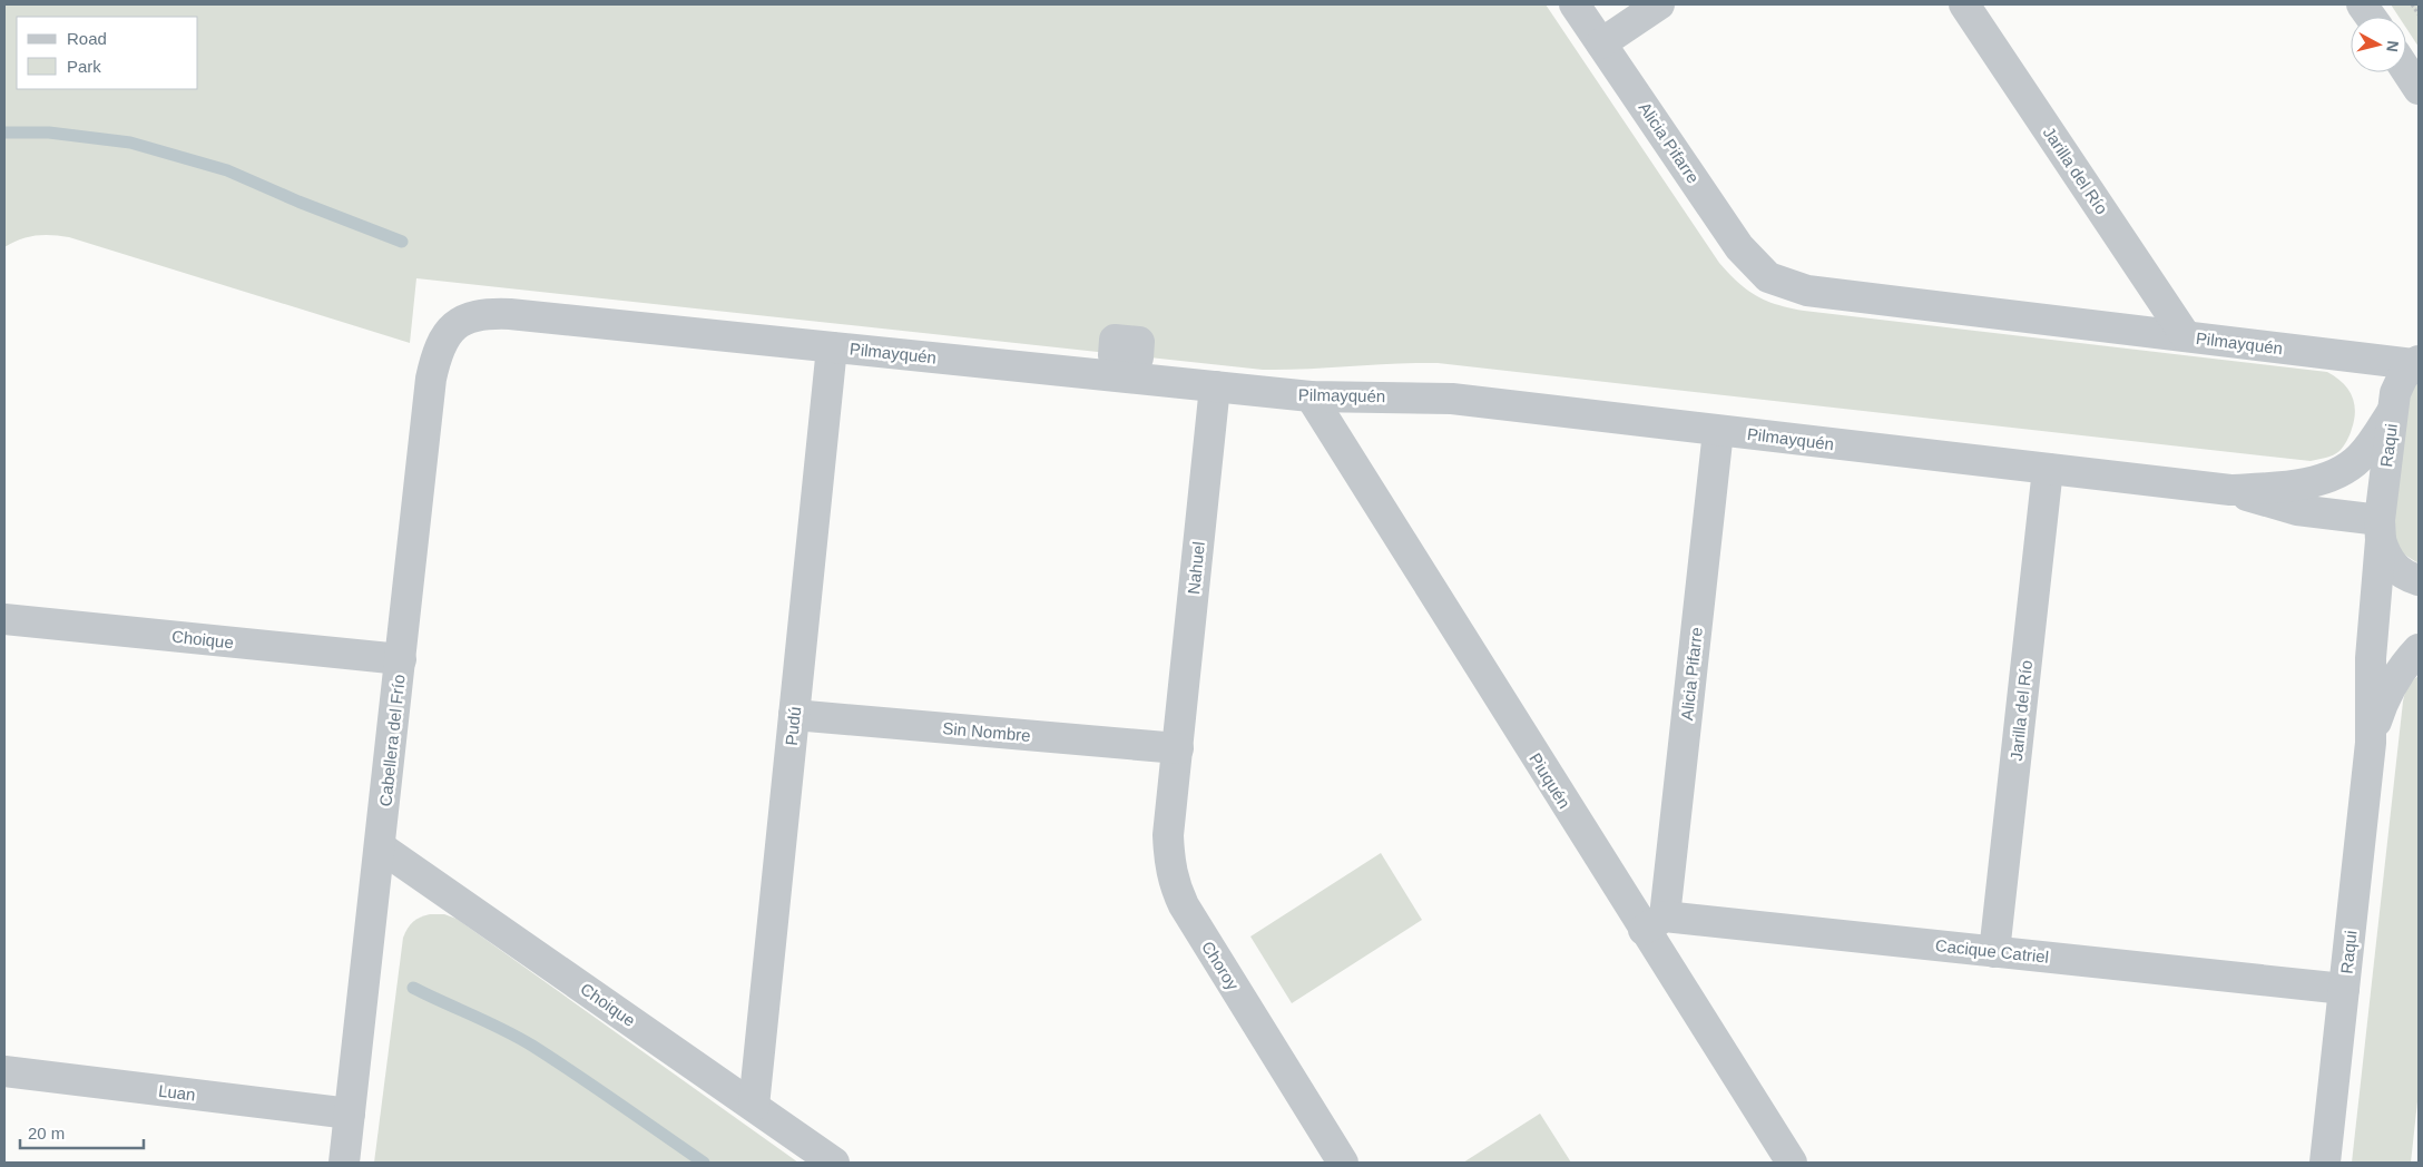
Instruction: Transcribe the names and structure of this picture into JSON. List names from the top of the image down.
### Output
{
  "streets": {
    "street": [
      "Alicia Pifarre",
      "Jarilla del Río",
      "Pilmayquén",
      "Raqui",
      "Nahuel",
      "Choique",
      "Pudú",
      "Sin Nombre",
      "Cabellera del Frío",
      "Piuquén",
      "Cacique Catriel",
      "Choroy",
      "Luan"
    ]
  },
  "crossings": [
    ["Alicia Pifarre", "Pilmayquén"],
    ["Alicia Pifarre", "Piuquén"],
    ["Alicia Pifarre", "Cacique Catriel"],
    ["Jarilla del Río", "Pilmayquén"],
    ["Jarilla del Río", "Cacique Catriel"],
    ["Pilmayquén", "Raqui"],
    ["Pilmayquén", "Nahuel"],
    ["Pilmayquén", "Pudú"],
    ["Pilmayquén", "Cabellera del Frío"],
    ["Pilmayquén", "Piuquén"],
    ["Raqui", "Cacique Catriel"],
    ["Nahuel", "Sin Nombre"],
    ["Nahuel", "Choroy"],
    ["Choique", "Pudú"],
    ["Choique", "Cabellera del Frío"],
    ["Pudú", "Sin Nombre"],
    ["Sin Nombre", "Choroy"],
    ["Cabellera del Frío", "Luan"],
    ["Piuquén", "Cacique Catriel"]
  ],
  "legend": ["Road", "Park"],
  "scale_bar": "20 m",
  "north": "right"
}
